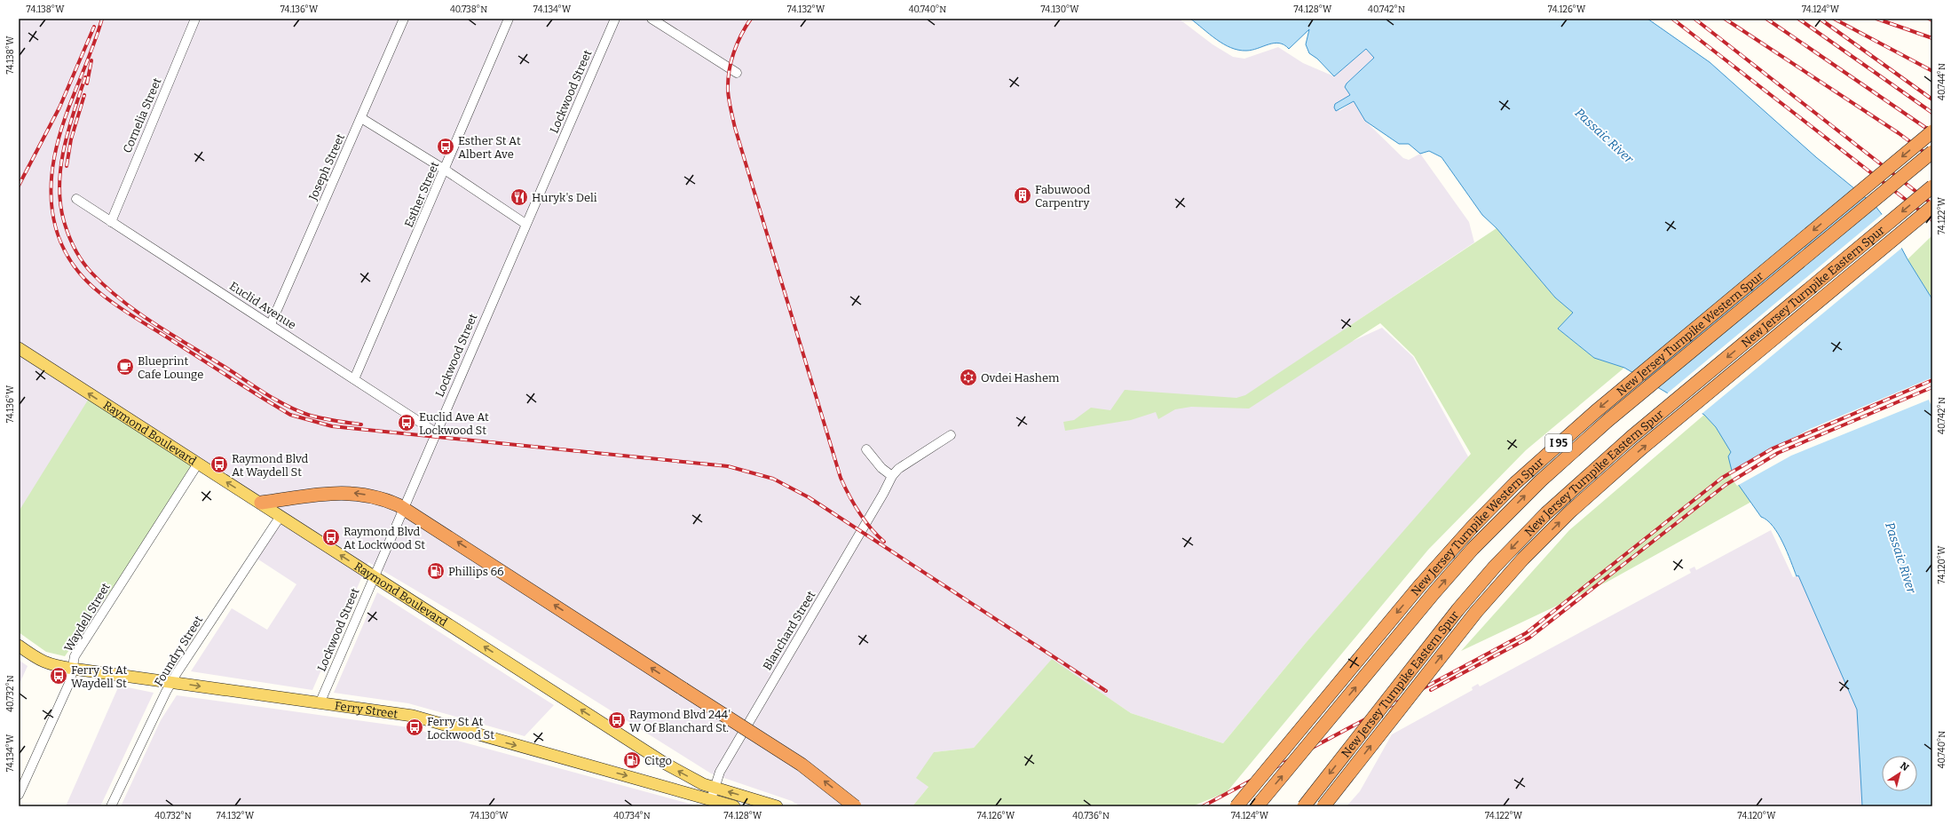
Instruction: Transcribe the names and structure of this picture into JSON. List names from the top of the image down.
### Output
{
  "streets": {
    "highway": ["New Jersey Turnpike Eastern Spur", "New Jersey Turnpike Western Spur", "I 95"],
    "main road": ["Raymond Boulevard", "Ferry Street"],
    "street": [
      "Lockwood Street",
      "Cornelia Street",
      "Joseph Street",
      "Esther Street",
      "Euclid Avenue",
      "Waydell Street",
      "Blanchard Street",
      "Foundry Street"
    ]
  },
  "crossings": [
    ["Lockwood Street", "Euclid Avenue"],
    ["Lockwood Street", "Raymond Boulevard"],
    ["Lockwood Street", "Ferry Street"],
    ["Cornelia Street", "Euclid Avenue"],
    ["Joseph Street", "Euclid Avenue"],
    ["Esther Street", "Euclid Avenue"],
    ["Raymond Boulevard", "Waydell Street"],
    ["Raymond Boulevard", "Blanchard Street"],
    ["Raymond Boulevard", "Foundry Street"],
    ["Waydell Street", "Ferry Street"],
    ["Blanchard Street", "Ferry Street"],
    ["Foundry Street", "Ferry Street"]
  ],
  "one_way": ["Raymond Boulevard", "Ferry Street"],
  "water": ["Passaic River"],
  "places": {
    "bus stop": [
      "Esther St At Albert Ave",
      "Euclid Ave At Lockwood St",
      "Raymond Blvd At Waydell St",
      "Raymond Blvd At Lockwood St",
      "Ferry St At Waydell St",
      "Raymond Blvd 244' W Of Blanchard St.",
      "Ferry St At Lockwood St"
    ],
    "building": ["Fabuwood Carpentry"],
    "restaurant": ["Huryk's Deli"],
    "cafe": ["Blueprint Cafe Lounge"],
    "synagogue": ["Ovdei Hashem"],
    "fuel station": ["Phillips 66", "Citgo"]
  },
  "north": "top right",
  "coordinates": [
    "74.138°W",
    "74.136°W",
    "40.738°N",
    "74.134°W",
    "74.132°W",
    "40.740°N",
    "74.130°W",
    "74.128°W",
    "40.742°N",
    "74.126°W",
    "74.124°W",
    "40.744°N",
    "74.122°W",
    "74.120°W",
    "40.732°N",
    "40.734°N",
    "40.736°N"
  ]
}
